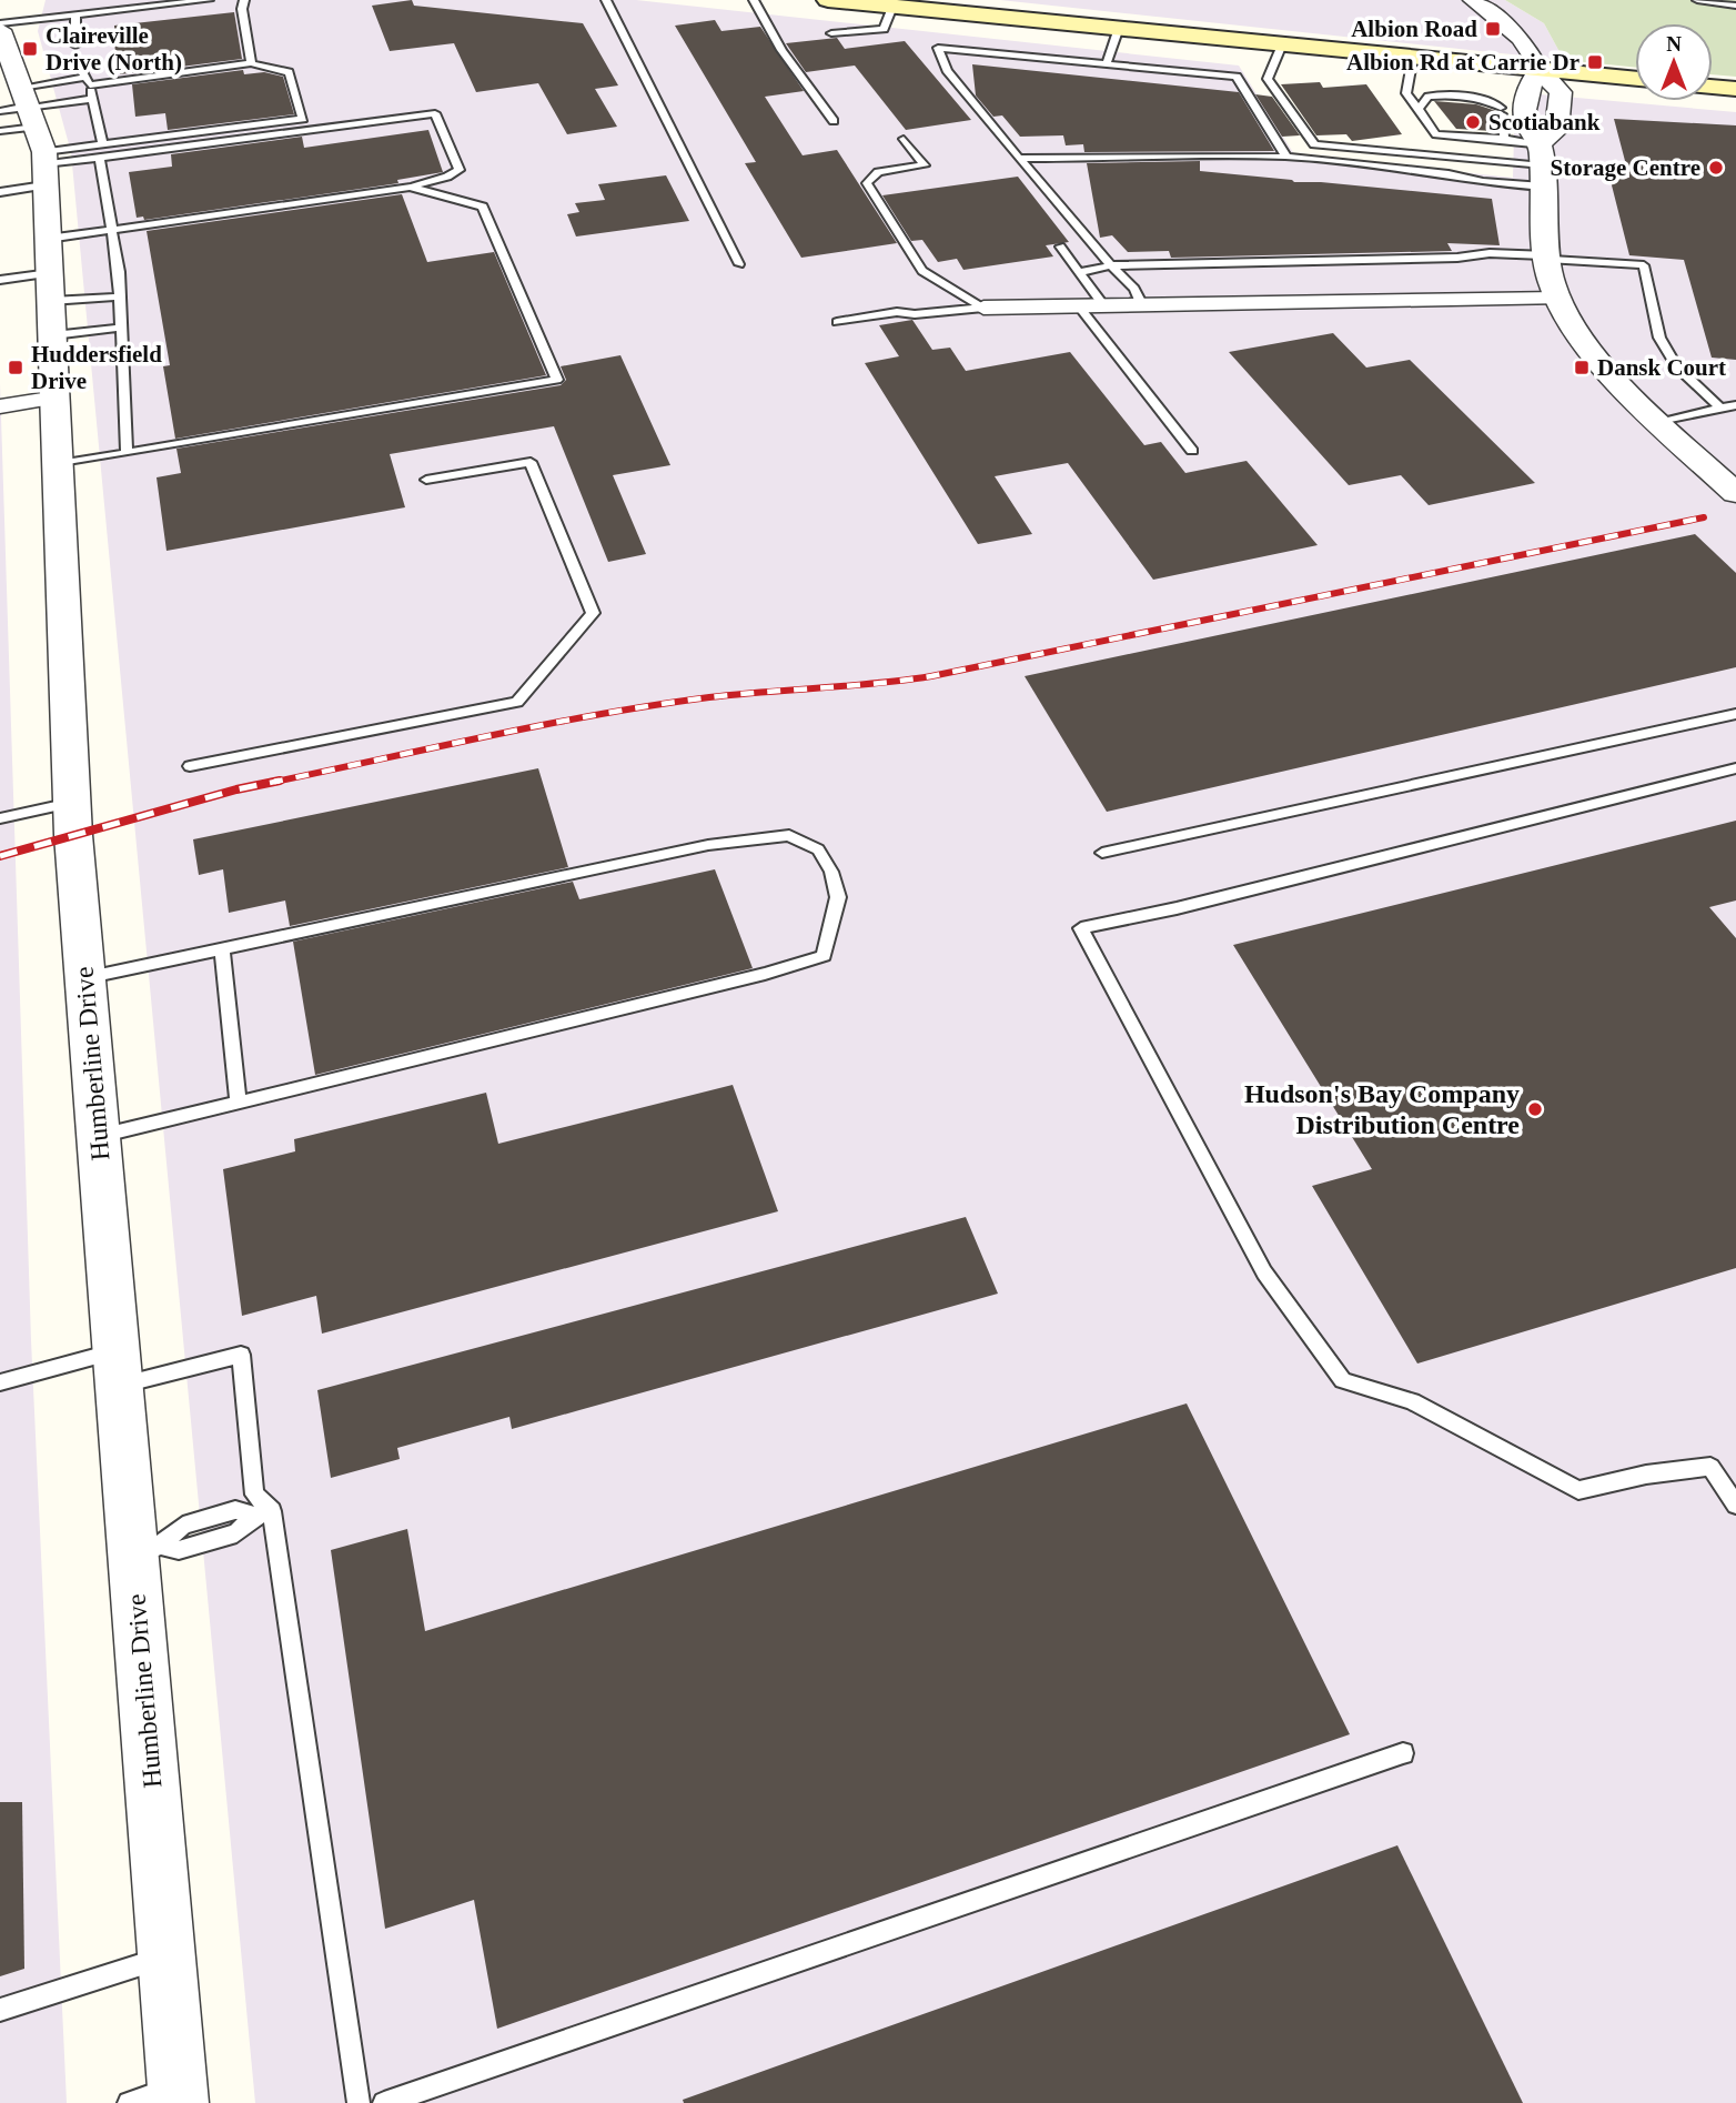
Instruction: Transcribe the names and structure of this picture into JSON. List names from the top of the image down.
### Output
{
  "streets": {
    "street": ["Humberline Drive"]
  },
  "places": {
    "transit": [
      "Albion Road",
      "Claireville Drive (North)",
      "Albion Rd at Carrie Dr",
      "Huddersfield Drive",
      "Dansk Court"
    ],
    "other": ["Scotiabank", "Storage Centre", "Hudson's Bay Company Distribution Centre"]
  },
  "north": "top"
}
